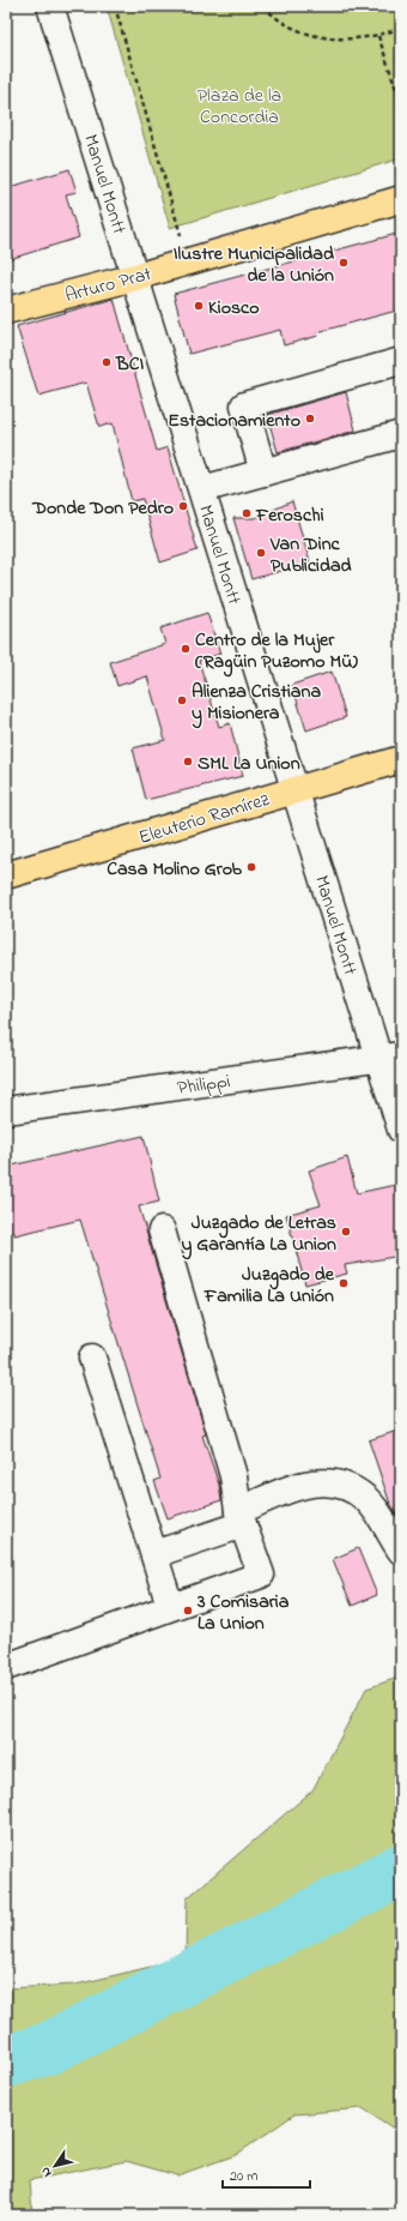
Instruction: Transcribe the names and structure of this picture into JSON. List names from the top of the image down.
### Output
{
  "streets": {
    "main road": ["Arturo Prat", "Eleuterio Ramírez"],
    "street": ["Manuel Montt", "Philippi"]
  },
  "crossings": [
    ["Manuel Montt", "Arturo Prat"],
    ["Manuel Montt", "Eleuterio Ramírez"],
    ["Manuel Montt", "Philippi"]
  ],
  "parks": ["Plaza de la Concordia"],
  "places": [
    "Ilustre Municipalidad de la Unión",
    "Kiosco",
    "BCI",
    "Estacionamiento",
    "Donde Don Pedro",
    "Feroschi",
    "Van Dinc Publicidad",
    "Centro de la Mujer (Ragüin Puzomo Mü)",
    "Alienza Cristiana y Misionera",
    "SML La Union",
    "Casa Molino Grob",
    "Juzgado de Letras y Garantía La Union",
    "Juzgado de Familia La Unión",
    "3 Comisaria La Union"
  ],
  "scale_bar": "20 m",
  "north": "bottom left"
}
